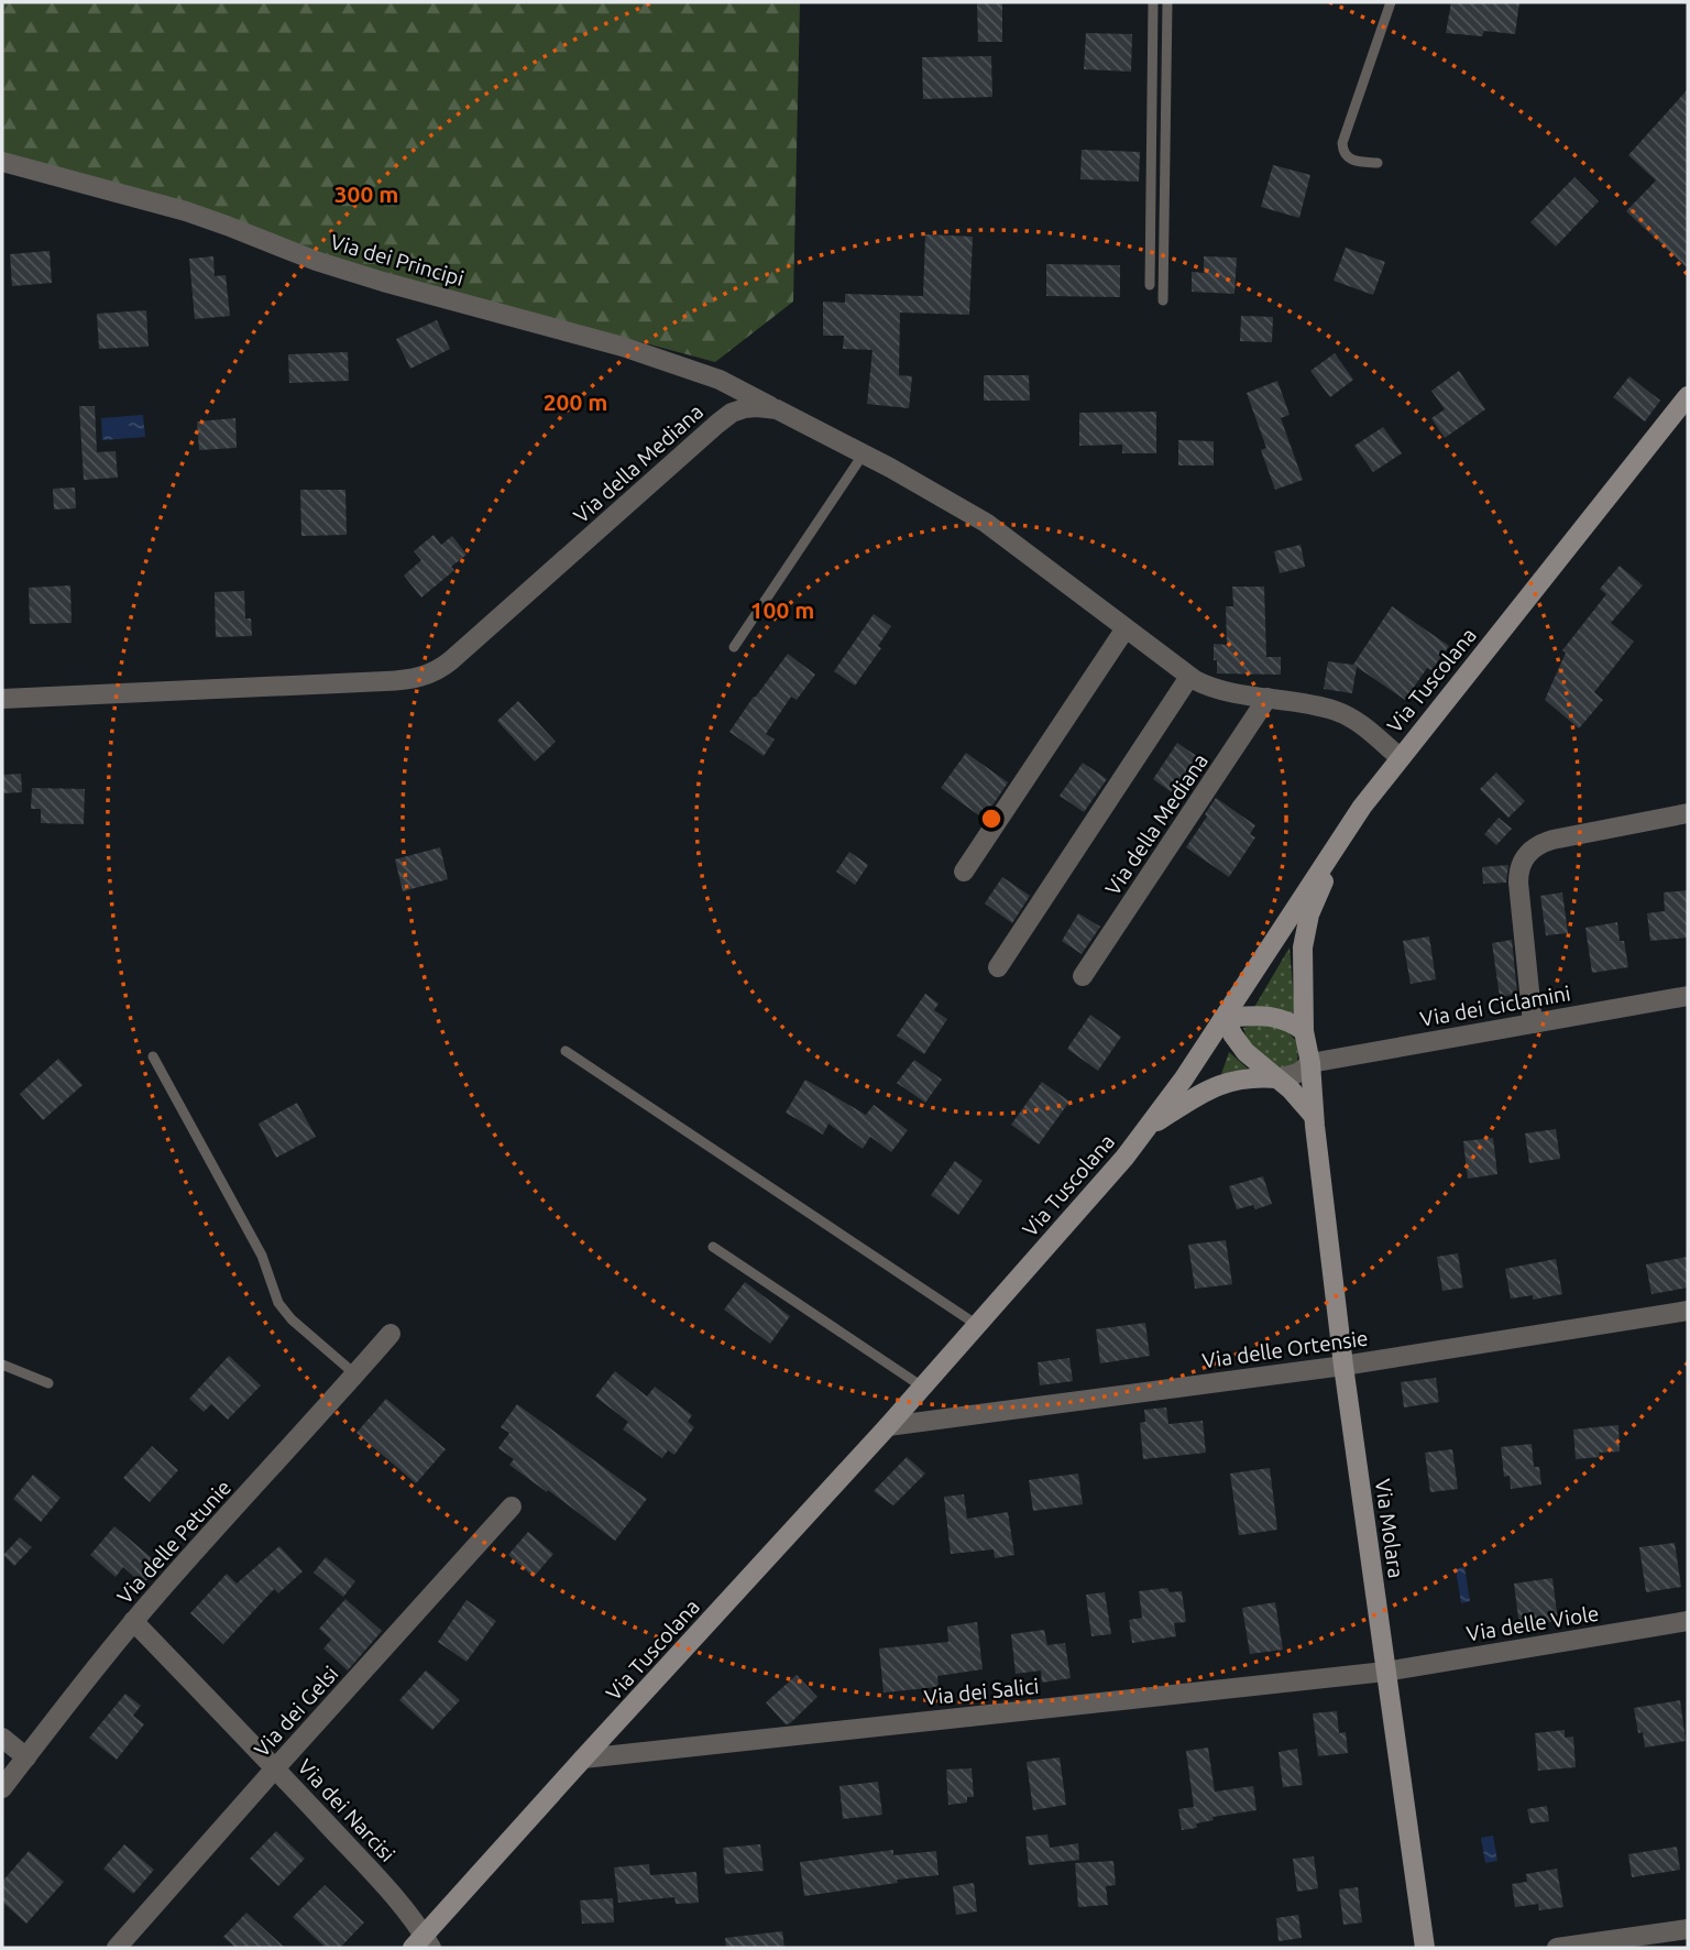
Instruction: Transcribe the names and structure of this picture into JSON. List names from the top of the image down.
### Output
{
  "streets": {
    "main road": ["Via Tuscolana", "Via Molara"],
    "street": [
      "Via dei Principi",
      "Via della Mediana",
      "Via dei Ciclamini",
      "Via delle Ortensie",
      "Via delle Petunie",
      "Via delle Viole",
      "Via dei Salici",
      "Via dei Gelsi",
      "Via dei Narcisi"
    ]
  },
  "crossings": [
    ["Via dei Principi", "Via della Mediana"],
    ["Via della Mediana", "Via Tuscolana"],
    ["Via Tuscolana", "Via delle Ortensie"],
    ["Via Tuscolana", "Via Molara"],
    ["Via Tuscolana", "Via dei Salici"],
    ["Via Tuscolana", "Via dei Narcisi"],
    ["Via dei Ciclamini", "Via Molara"],
    ["Via delle Ortensie", "Via Molara"],
    ["Via Molara", "Via delle Viole"],
    ["Via Molara", "Via dei Salici"],
    ["Via delle Petunie", "Via dei Narcisi"],
    ["Via delle Viole", "Via dei Salici"],
    ["Via dei Gelsi", "Via dei Narcisi"]
  ],
  "rings": ["300 m", "200 m", "100 m"]
}
